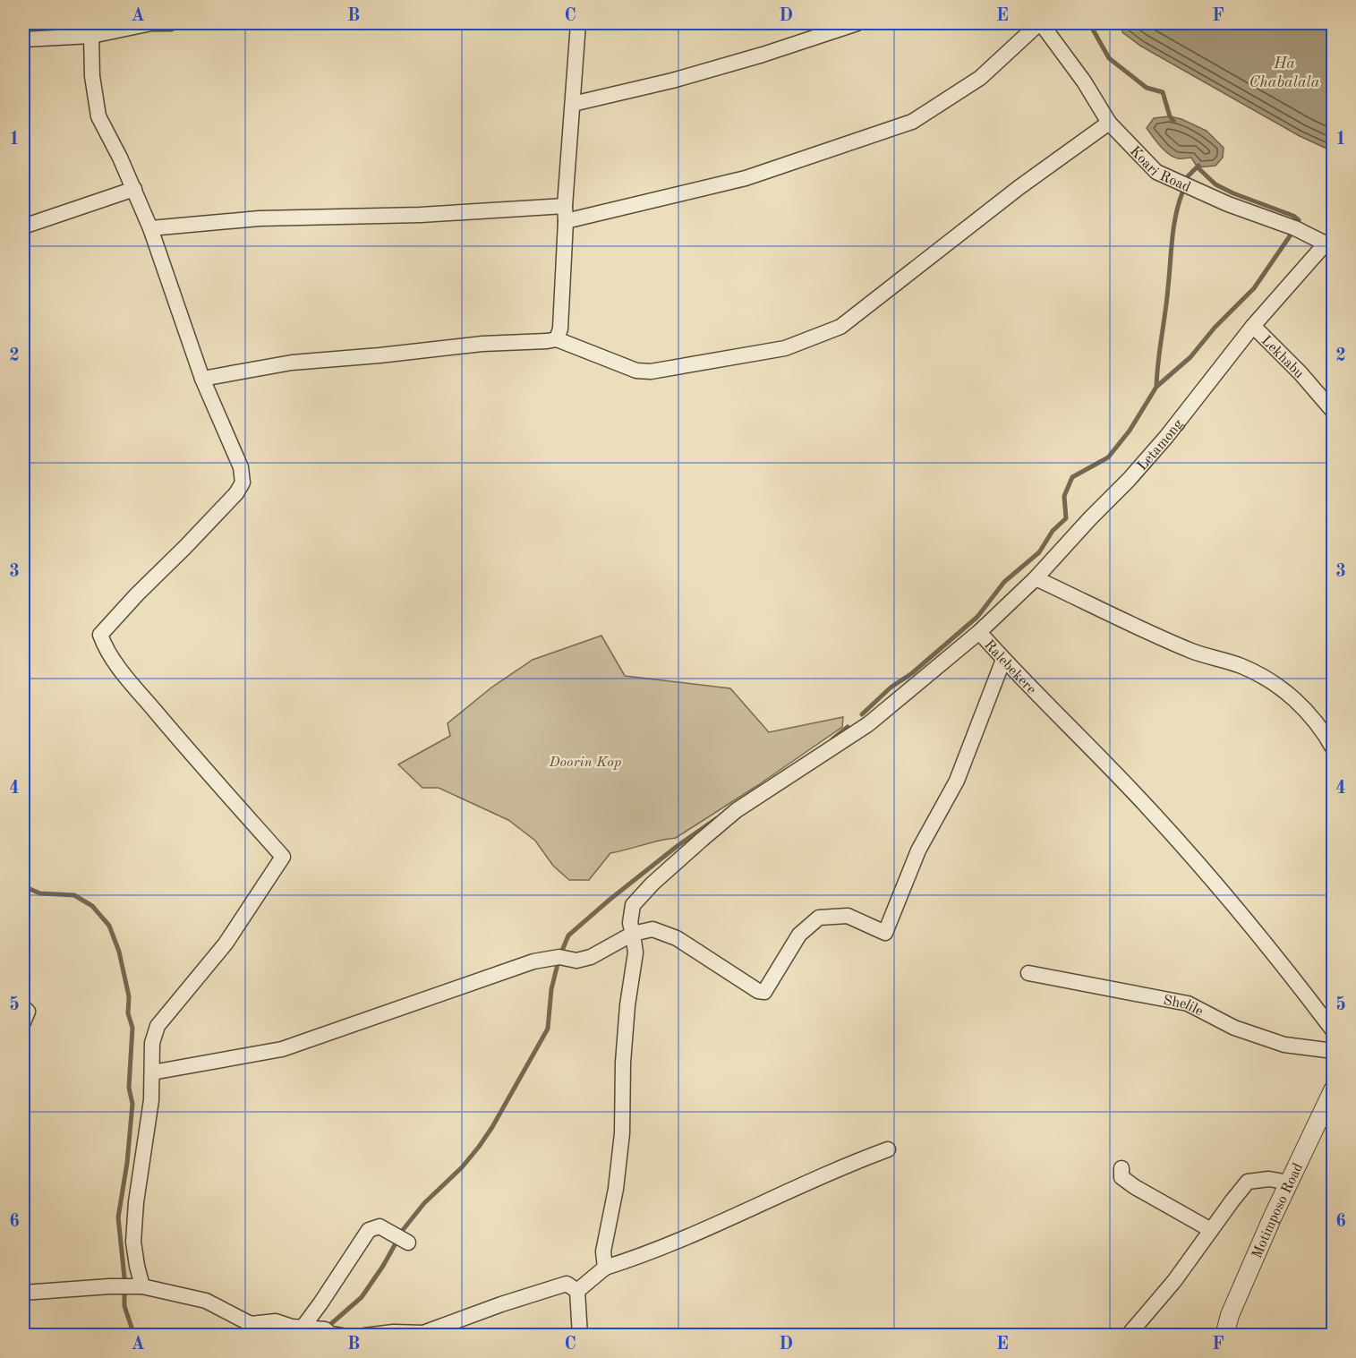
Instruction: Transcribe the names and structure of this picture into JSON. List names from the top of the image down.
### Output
{
  "streets": {
    "street": [
      "Koari Road",
      "Lekhabu",
      "Letamong",
      "Ralebekere",
      "Shelile",
      "Motimposo Road"
    ]
  },
  "crossings": [
    ["Koari Road", "Letamong"],
    ["Lekhabu", "Letamong"],
    ["Letamong", "Ralebekere"]
  ],
  "water": ["Ha Chabalala"],
  "parks": ["Doorin Kop"],
  "grid": {
    "columns": [
      "A",
      "B",
      "C",
      "D",
      "E",
      "F"
    ],
    "rows": [
      "1",
      "2",
      "3",
      "4",
      "5",
      "6"
    ]
  }
}
